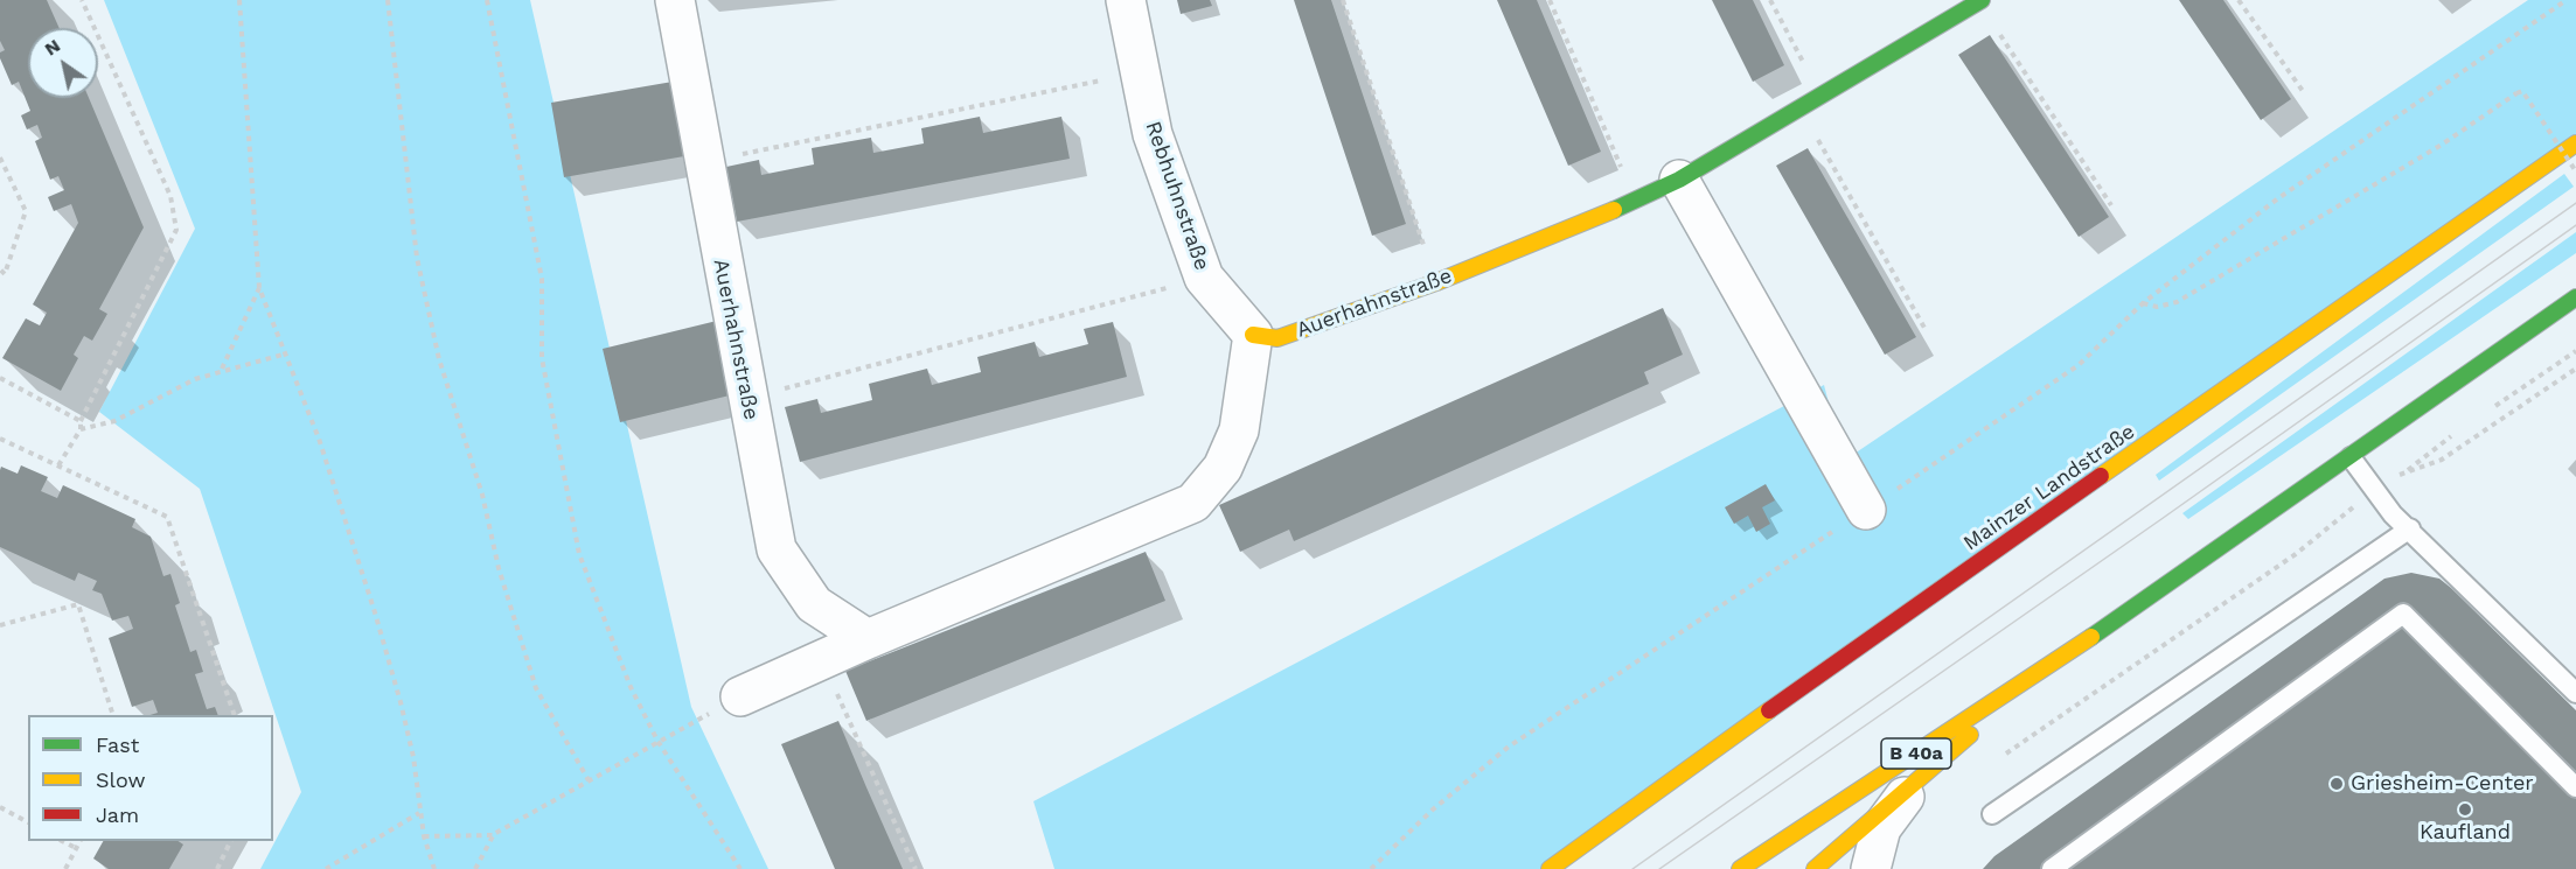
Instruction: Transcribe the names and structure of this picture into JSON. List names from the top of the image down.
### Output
{
  "streets": {
    "main road": ["Auerhahnstraße", "Mainzer Landstraße", "B 40a"],
    "street": ["Rebhuhnstraße"]
  },
  "crossings": [
    ["Rebhuhnstraße", "Auerhahnstraße"]
  ],
  "places": ["Griesheim-Center", "Kaufland"],
  "legend": ["Fast", "Slow", "Jam"],
  "north": "top left"
}
